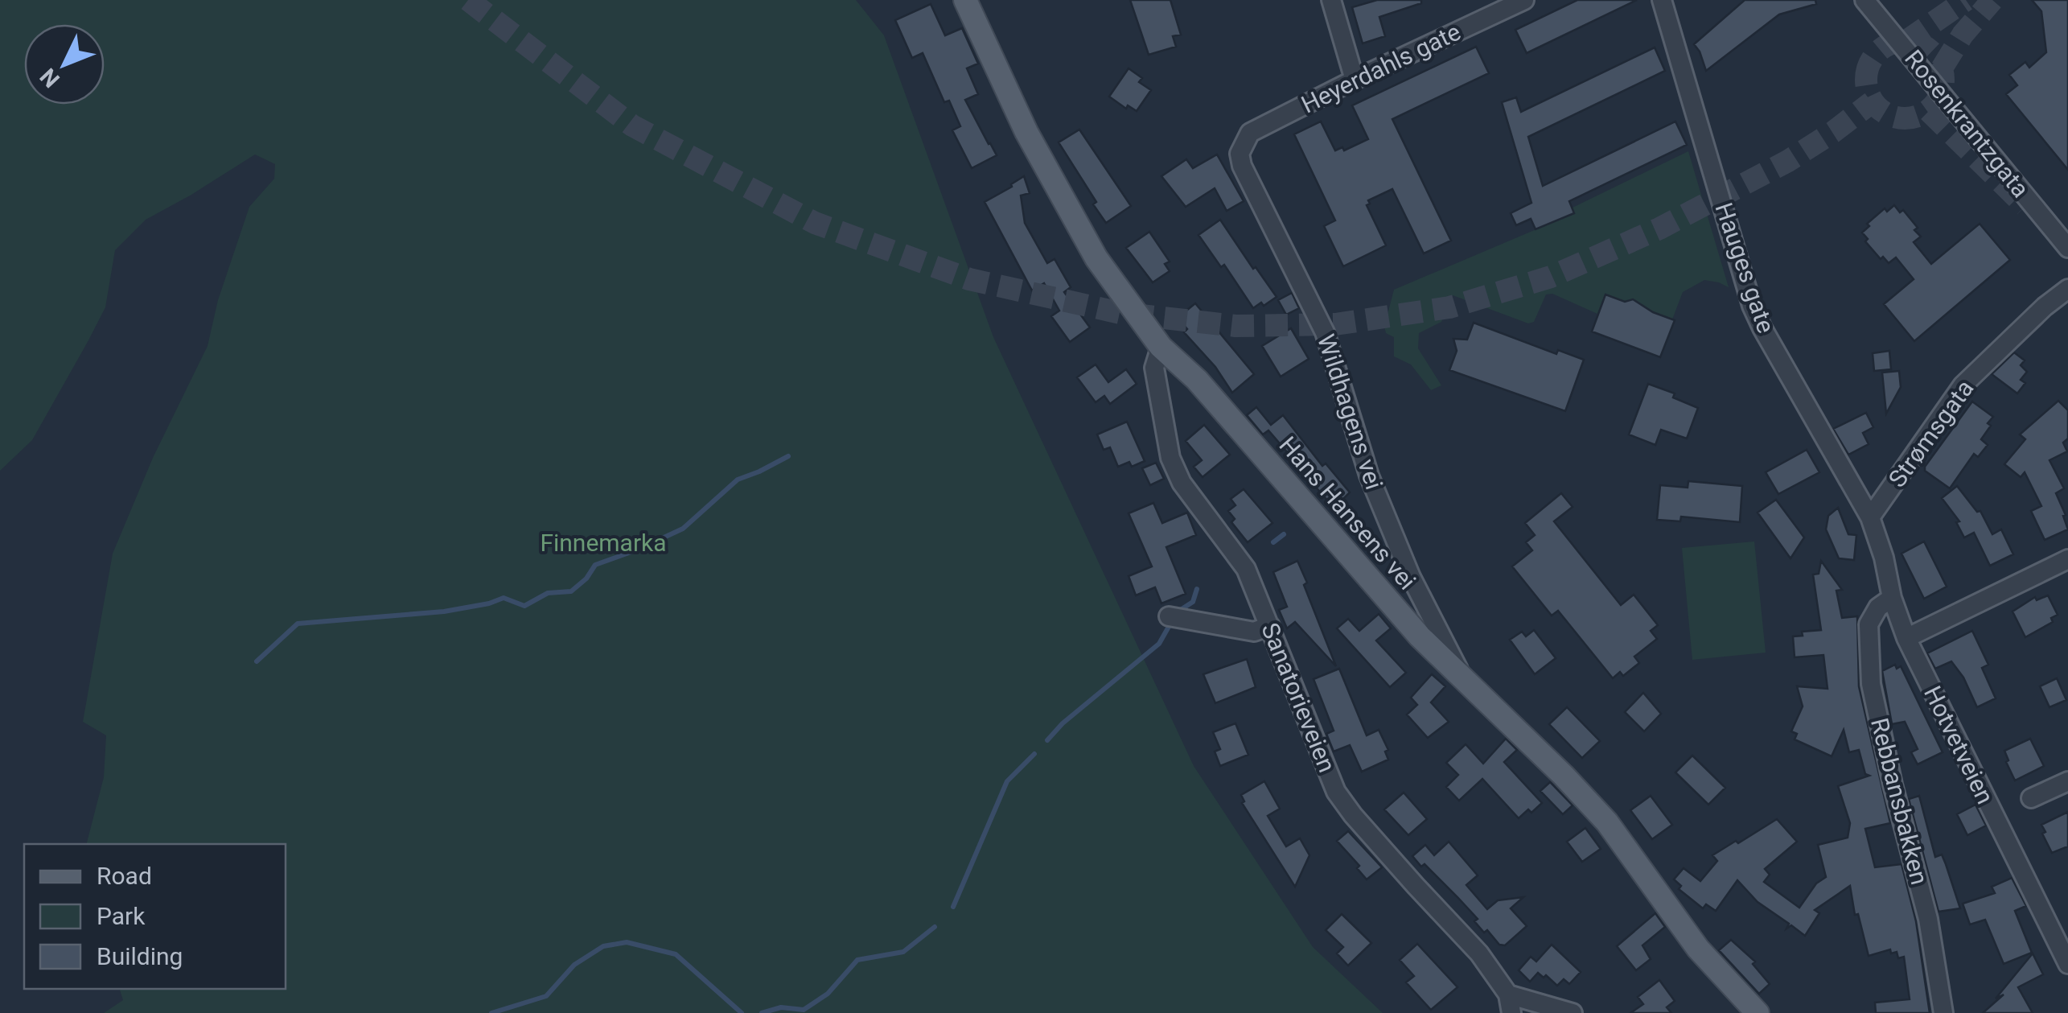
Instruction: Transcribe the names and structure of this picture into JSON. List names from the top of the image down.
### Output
{
  "streets": {
    "main road": ["Hans Hansens vei"],
    "street": [
      "Heyerdahls gate",
      "Rosenkrantzgata",
      "Hauges gate",
      "Wildhagens vei",
      "Strømsgata",
      "Sanatorieveien",
      "Hotvetveien",
      "Rebbansbakken"
    ]
  },
  "crossings": [
    ["Heyerdahls gate", "Wildhagens vei"],
    ["Hauges gate", "Strømsgata"],
    ["Hauges gate", "Hotvetveien"],
    ["Wildhagens vei", "Hans Hansens vei"],
    ["Strømsgata", "Hotvetveien"],
    ["Hans Hansens vei", "Sanatorieveien"],
    ["Hotvetveien", "Rebbansbakken"]
  ],
  "parks": ["Finnemarka"],
  "legend": ["Road", "Park", "Building"],
  "north": "bottom left"
}
